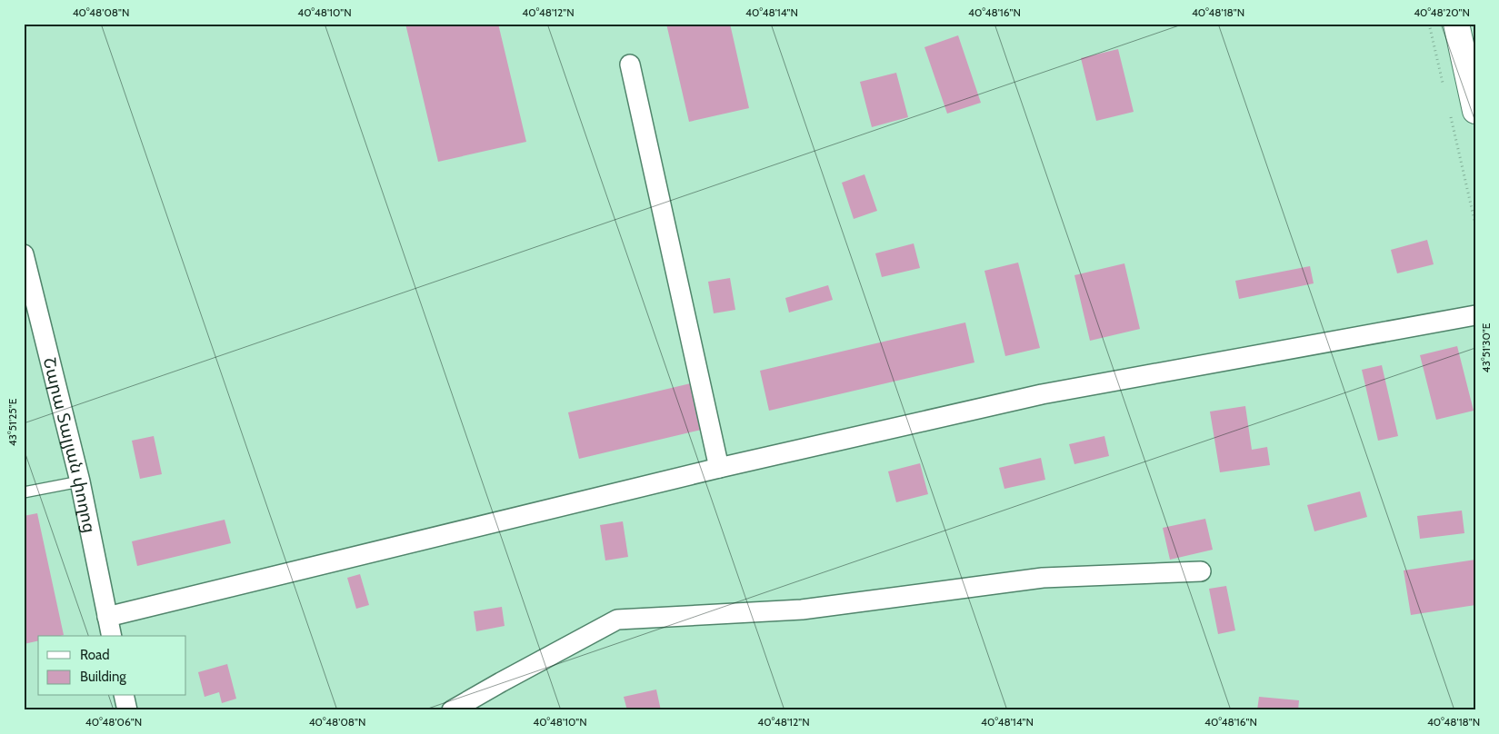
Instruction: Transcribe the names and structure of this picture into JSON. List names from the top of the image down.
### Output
{
  "streets": {
    "street": ["Շարա Տալյան փողոց"]
  },
  "legend": ["Road", "Building"],
  "coordinates": [
    "40°48'08\"N",
    "40°48'10\"N",
    "40°48'12\"N",
    "40°48'14\"N",
    "40°48'16\"N",
    "40°48'18\"N",
    "40°48'20\"N",
    "43°51'30\"E",
    "43°51'25\"E",
    "40°48'06\"N"
  ]
}
